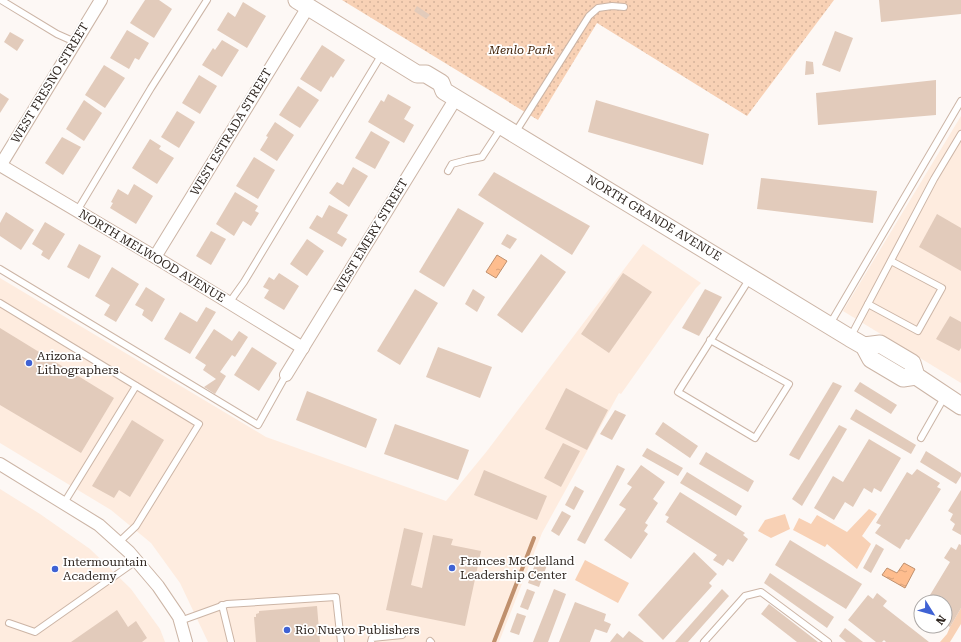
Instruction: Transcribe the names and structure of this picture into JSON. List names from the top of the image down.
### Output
{
  "streets": {
    "main road": ["NORTH GRANDE AVENUE"],
    "street": [
      "WEST FRESNO STREET",
      "WEST ESTRADA STREET",
      "WEST EMERY STREET",
      "NORTH MELWOOD AVENUE"
    ]
  },
  "crossings": [
    ["WEST FRESNO STREET", "NORTH MELWOOD AVENUE"],
    ["WEST ESTRADA STREET", "NORTH GRANDE AVENUE"],
    ["WEST ESTRADA STREET", "NORTH MELWOOD AVENUE"],
    ["NORTH GRANDE AVENUE", "WEST EMERY STREET"],
    ["WEST EMERY STREET", "NORTH MELWOOD AVENUE"]
  ],
  "parks": ["Menlo Park"],
  "places": [
    "Arizona Lithographers",
    "Frances McClelland Leadership Center",
    "Intermountain Academy",
    "Rio Nuevo Publishers"
  ],
  "north": "bottom right"
}
